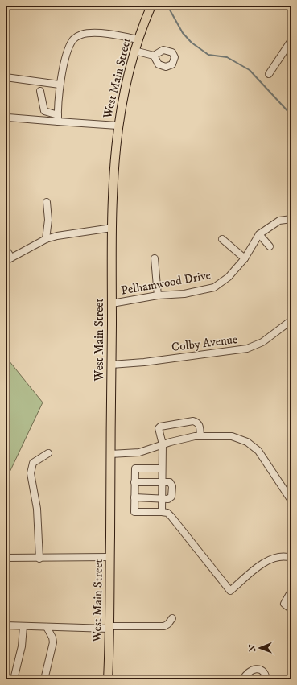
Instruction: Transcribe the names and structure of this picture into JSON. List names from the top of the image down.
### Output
{
  "streets": {
    "main road": ["West Main Street"],
    "street": ["Pelhamwood Drive", "Colby Avenue"]
  },
  "crossings": [
    ["West Main Street", "Pelhamwood Drive"],
    ["West Main Street", "Colby Avenue"]
  ],
  "north": "left"
}
